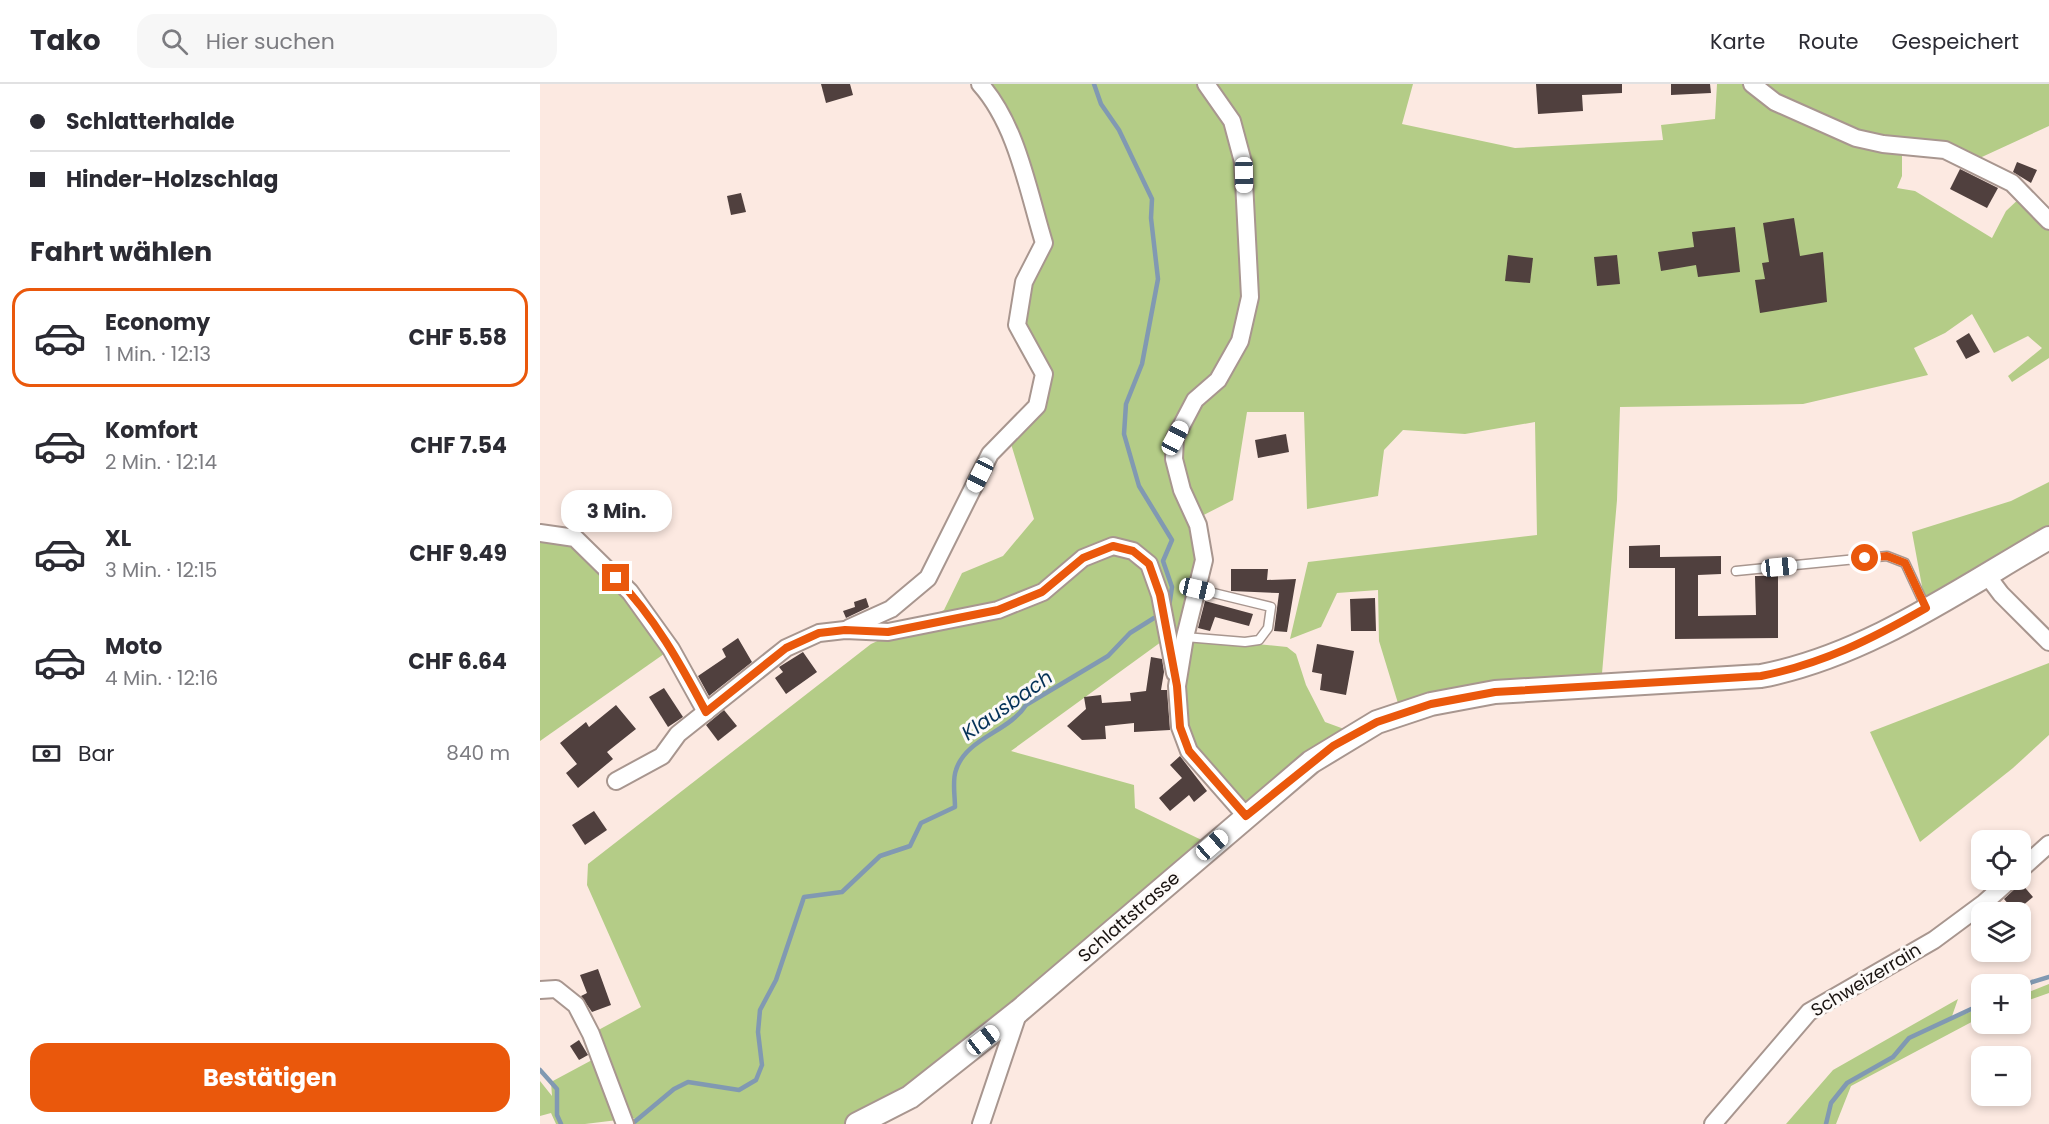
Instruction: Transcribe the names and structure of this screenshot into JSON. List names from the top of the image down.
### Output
{
  "streets": {
    "street": ["Schlattstrasse", "Schweizerrain"]
  },
  "water": ["Klausbach"],
  "page": {
    "header": "Tako",
    "search": "Hier suchen",
    "nav": ["Karte", "Route", "Gespeichert"],
    "banner": ["Schlatterhalde", "Hinder-Holzschlag"],
    "heading": "Fahrt wählen",
    "list": [
      {
        "name": "Economy",
        "note": "1 Min. · 12:13",
        "value": "CHF 5.58"
      },
      {
        "name": "Komfort",
        "note": "2 Min. · 12:14",
        "value": "CHF 7.54"
      },
      {
        "name": "XL",
        "note": "3 Min. · 12:15",
        "value": "CHF 9.49"
      },
      {
        "name": "Moto",
        "note": "4 Min. · 12:16",
        "value": "CHF 6.64"
      }
    ],
    "bubble": "3 Min.",
    "pay": ["Bar", "840 m"],
    "map_buttons": ["+", "−"],
    "buttons": "Bestätigen"
  }
}
